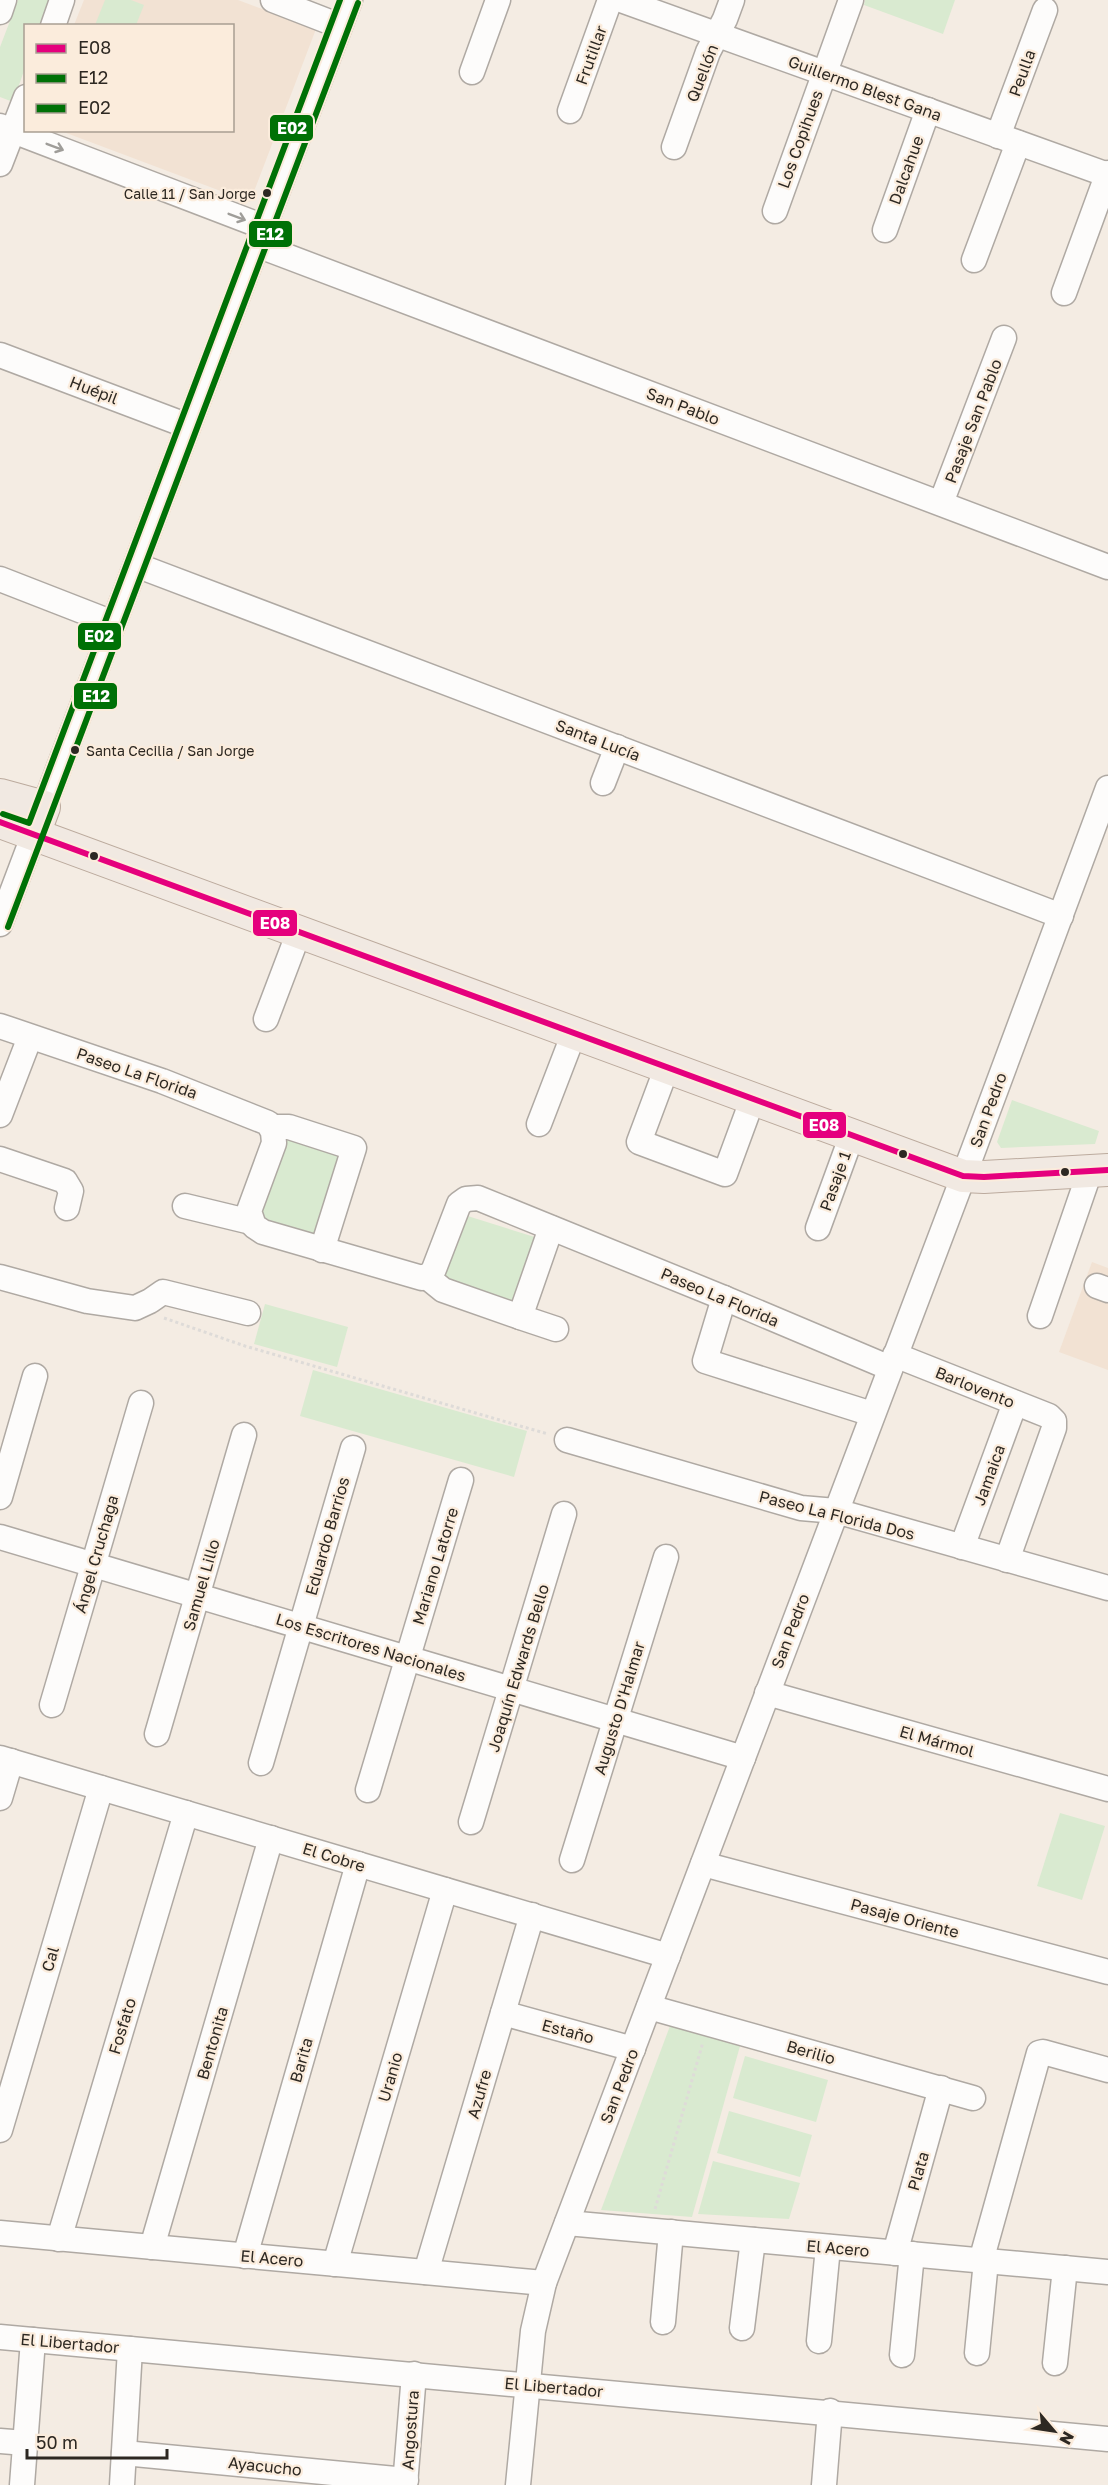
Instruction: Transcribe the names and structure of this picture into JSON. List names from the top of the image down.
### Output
{
  "streets": {
    "street": [
      "Frutillar",
      "Quellón",
      "Peulla",
      "Guillermo Blest Gana",
      "Los Copihues",
      "Dalcahue",
      "Huépil",
      "San Pablo",
      "Pasaje San Pablo",
      "Santa Lucía",
      "Paseo La Florida",
      "San Pedro",
      "Pasaje 1",
      "Barlovento",
      "Jamaica",
      "Paseo La Florida Dos",
      "Eduardo Barrios",
      "Ángel Cruchaga",
      "Mariano Latorre",
      "Samuel Lillo",
      "Los Escritores Nacionales",
      "Joaquín Edwards Bello",
      "Augusto D'Halmar",
      "El Mármol",
      "El Cobre",
      "Pasaje Oriente",
      "Cal",
      "Fosfato",
      "Estaño",
      "Bentonita",
      "Berilio",
      "Barita",
      "Uranio",
      "Azufre",
      "Plata",
      "El Acero",
      "El Libertador",
      "Angostura",
      "Ayacucho"
    ]
  },
  "crossings": [
    ["Quellón", "Guillermo Blest Gana"],
    ["Peulla", "Guillermo Blest Gana"],
    ["Guillermo Blest Gana", "Los Copihues"],
    ["Guillermo Blest Gana", "Dalcahue"],
    ["San Pablo", "Pasaje San Pablo"],
    ["Santa Lucía", "San Pedro"],
    ["Paseo La Florida", "San Pedro"],
    ["Paseo La Florida", "Barlovento"],
    ["San Pedro", "Barlovento"],
    ["San Pedro", "Paseo La Florida Dos"],
    ["San Pedro", "Los Escritores Nacionales"],
    ["San Pedro", "El Mármol"],
    ["San Pedro", "El Cobre"],
    ["San Pedro", "Pasaje Oriente"],
    ["San Pedro", "Estaño"],
    ["San Pedro", "Berilio"],
    ["San Pedro", "El Acero"],
    ["San Pedro", "El Libertador"],
    ["Barlovento", "Jamaica"],
    ["Barlovento", "Paseo La Florida Dos"],
    ["Jamaica", "Paseo La Florida Dos"],
    ["Eduardo Barrios", "Los Escritores Nacionales"],
    ["Ángel Cruchaga", "Los Escritores Nacionales"],
    ["Mariano Latorre", "Los Escritores Nacionales"],
    ["Samuel Lillo", "Los Escritores Nacionales"],
    ["Los Escritores Nacionales", "Joaquín Edwards Bello"],
    ["Los Escritores Nacionales", "Augusto D'Halmar"],
    ["El Cobre", "Cal"],
    ["El Cobre", "Fosfato"],
    ["El Cobre", "Bentonita"],
    ["El Cobre", "Barita"],
    ["El Cobre", "Uranio"],
    ["El Cobre", "Azufre"],
    ["Fosfato", "El Acero"],
    ["Estaño", "Azufre"],
    ["Bentonita", "El Acero"],
    ["Berilio", "Plata"],
    ["Barita", "El Acero"],
    ["Uranio", "El Acero"],
    ["Azufre", "El Acero"],
    ["Plata", "El Acero"],
    ["El Libertador", "Angostura"],
    ["Angostura", "Ayacucho"]
  ],
  "places": ["Calle 11 / San Jorge", "Santa Cecilia / San Jorge"],
  "lines": ["transit line E02", "transit line E12", "transit line E08"],
  "legend": ["E08", "E12", "E02"],
  "scale_bar": "50 m",
  "north": "bottom right"
}
